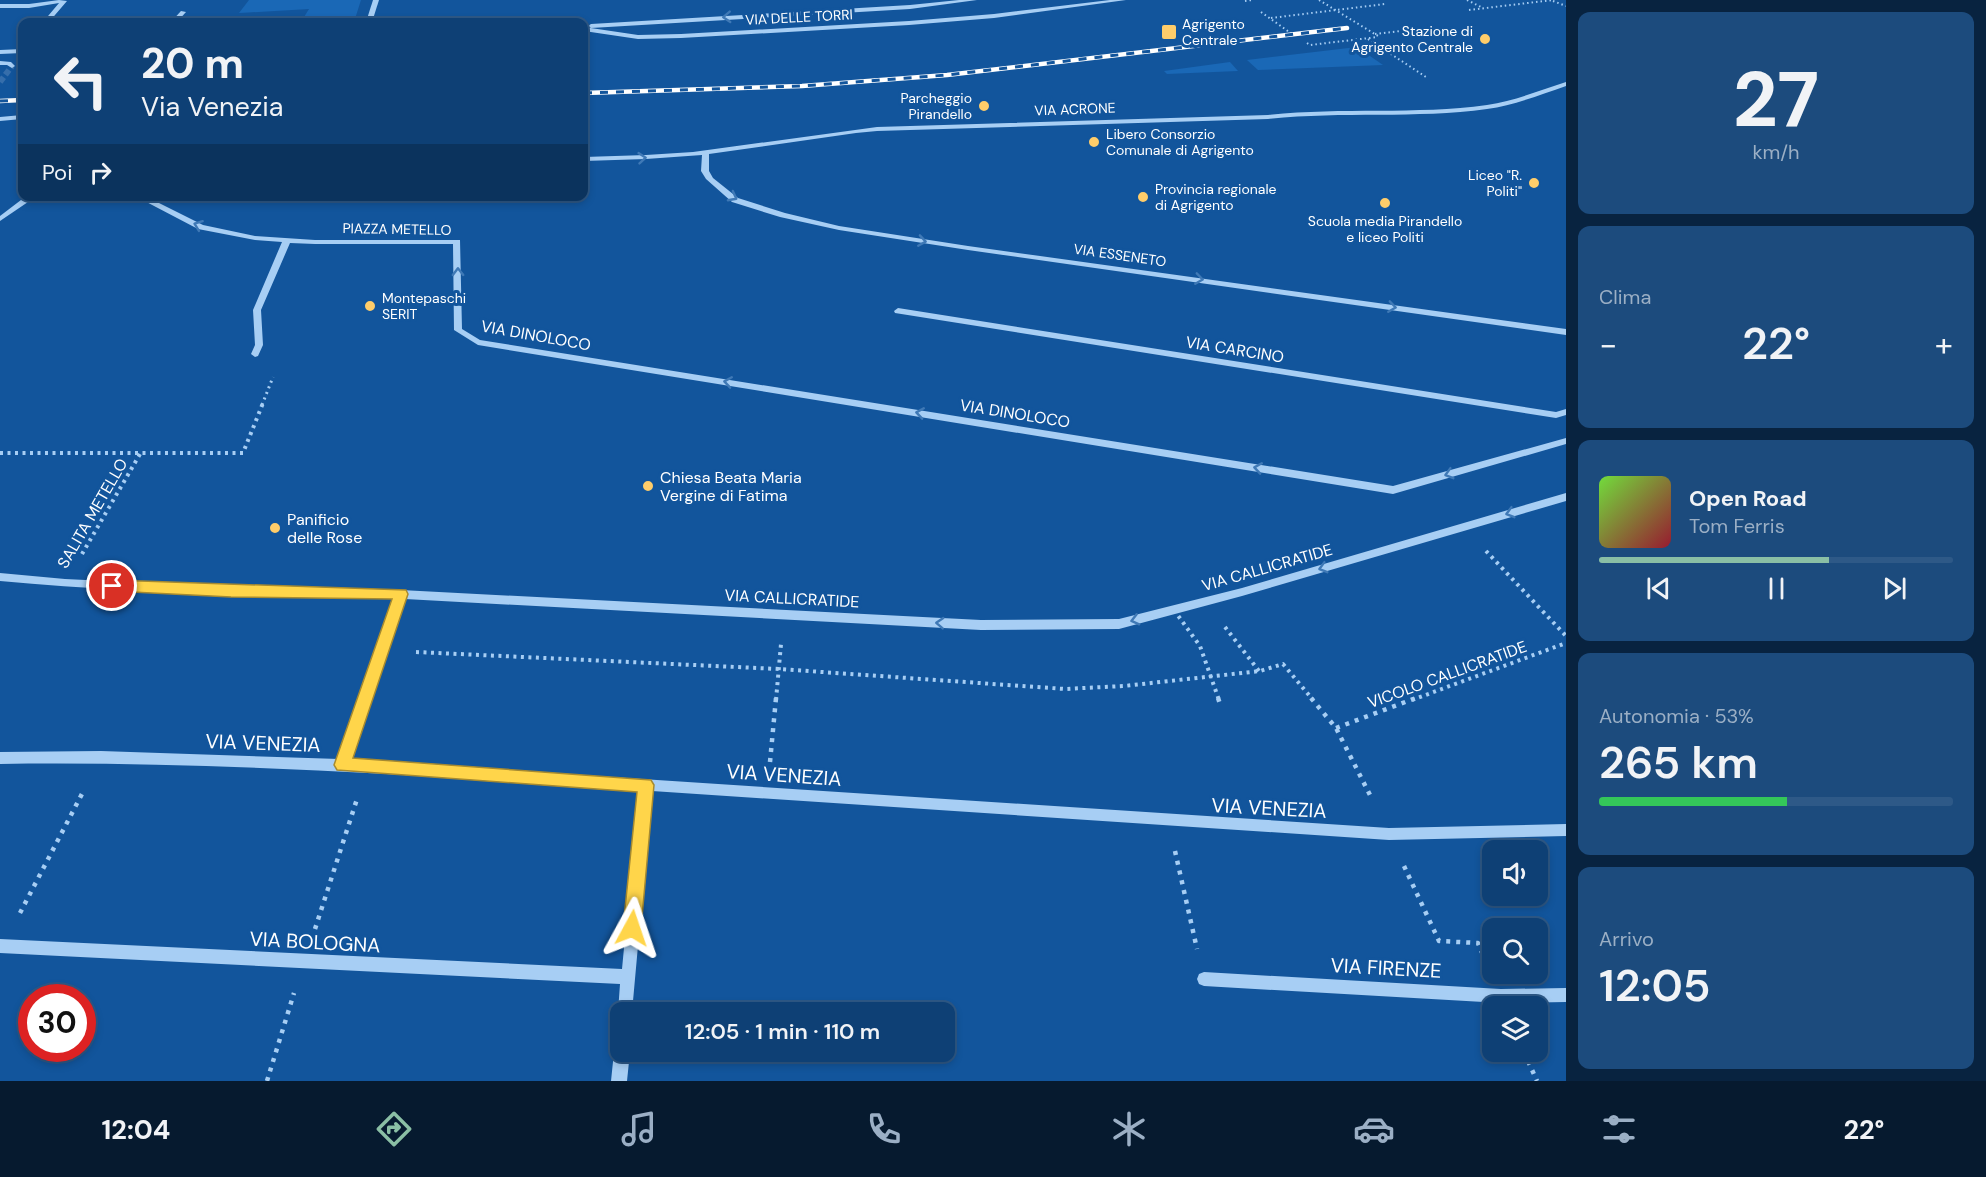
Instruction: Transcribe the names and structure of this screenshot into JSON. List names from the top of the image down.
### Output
{
  "streets": {
    "street": [
      "VIA DELLE TORRI",
      "VIA ACRONE",
      "PIAZZA METELLO",
      "VIA ESSENETO",
      "VIA DINOLOCO",
      "VIA CARCINO",
      "VIA CALLICRATIDE",
      "VIA VENEZIA",
      "VIA BOLOGNA",
      "VIA FIRENZE"
    ],
    "path": ["SALITA METELLO", "VICOLO CALLICRATIDE"]
  },
  "crossings": [
    ["VIA ACRONE", "VIA ESSENETO"],
    ["PIAZZA METELLO", "VIA DINOLOCO"],
    ["SALITA METELLO", "VIA CALLICRATIDE"]
  ],
  "one_way": [
    "PIAZZA METELLO",
    "VIA ESSENETO",
    "VIA DINOLOCO",
    "VIA CALLICRATIDE"
  ],
  "places": {
    "transit": ["Agrigento Centrale"],
    "other": [
      "Stazione di Agrigento Centrale",
      "Parcheggio Pirandello",
      "Libero Consorzio Comunale di Agrigento",
      "Liceo \"R. Politi\"",
      "Provincia regionale di Agrigento",
      "Scuola media Pirandello e liceo Politi",
      "Montepaschi SERIT",
      "Chiesa Beata Maria Vergine di Fatima",
      "Panificio delle Rose"
    ]
  },
  "page": {
    "tile": [
      ["27", "km/h"],
      "Clima",
      ["Autonomia · 53%", "265 km"],
      ["Arrivo", "12:05"]
    ],
    "turn": ["20 m", "Via Venezia"],
    "then": "Poi",
    "heat": ["−", "22°", "+"],
    "song": ["Open Road", "Tom Ferris"],
    "limit": "30",
    "trip": "12:05 · 1 min · 110 m",
    "tabs": ["12:04", "22°"]
  }
}
